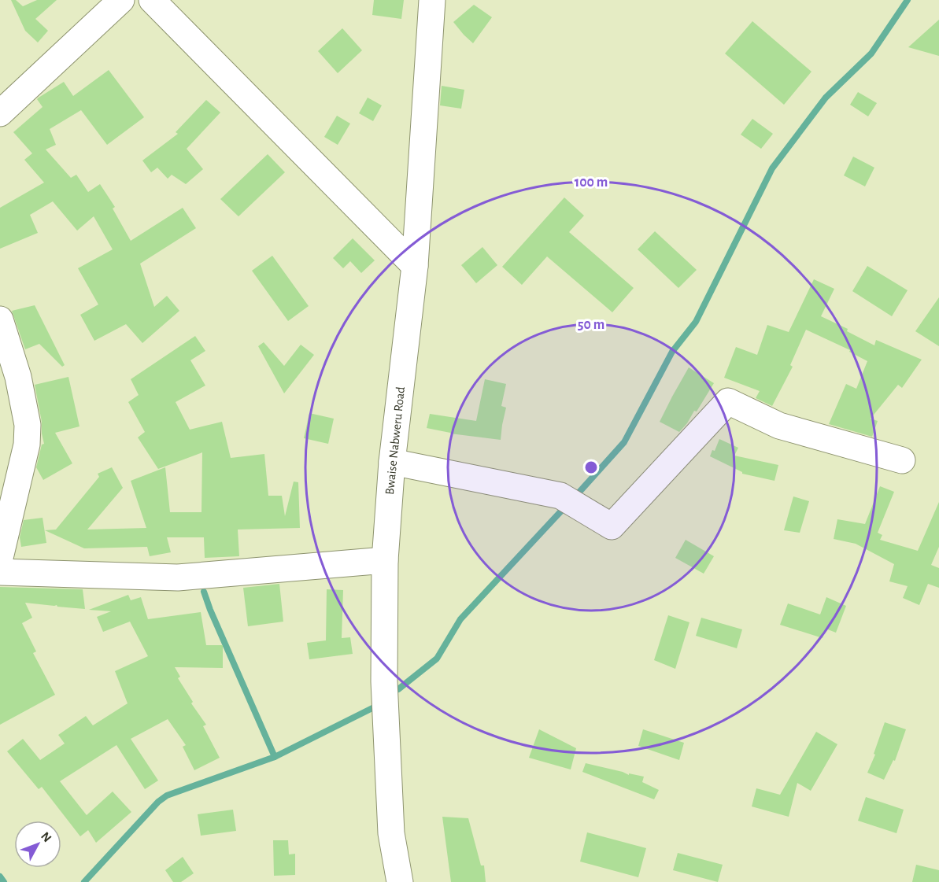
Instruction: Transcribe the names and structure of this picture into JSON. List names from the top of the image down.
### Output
{
  "streets": {
    "street": ["Bwaise Nabweru Road"]
  },
  "north": "top right",
  "rings": ["100 m", "50 m"]
}
